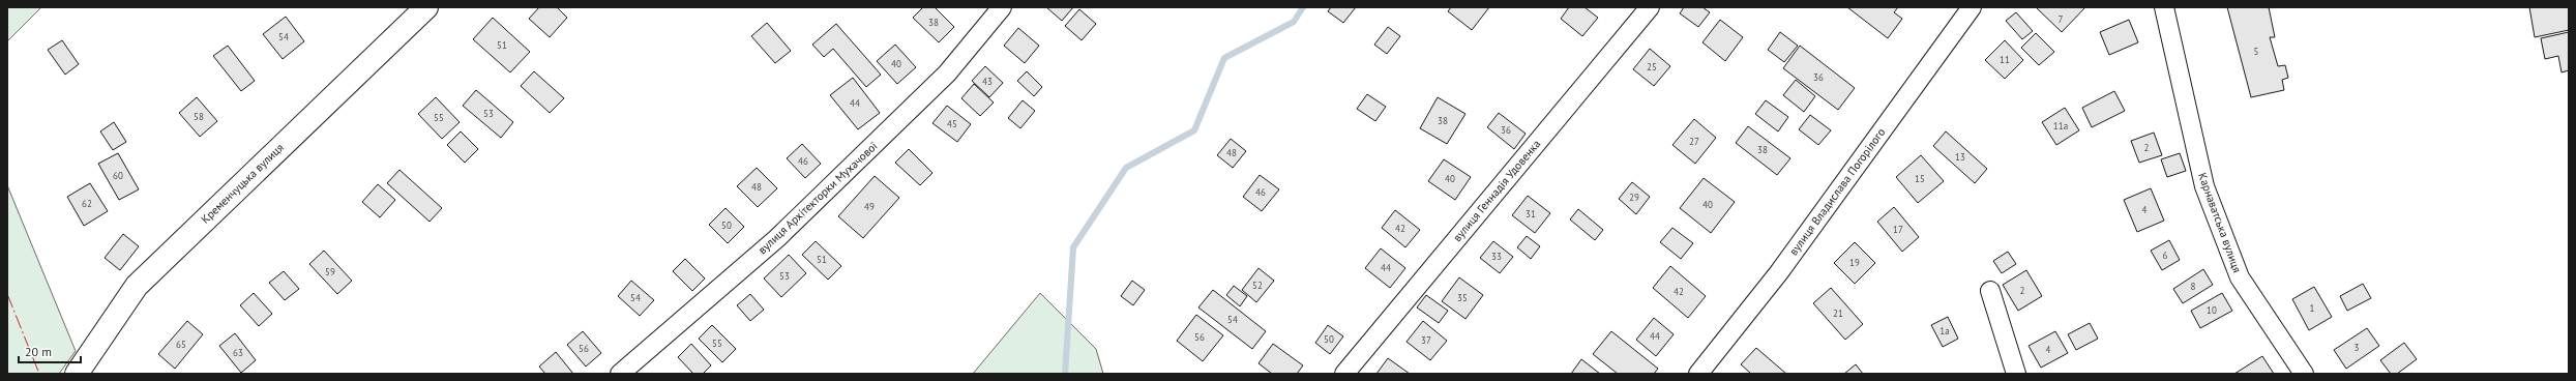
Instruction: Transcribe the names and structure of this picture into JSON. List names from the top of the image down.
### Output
{
  "streets": {
    "street": [
      "Кременчуцька вулиця",
      "вулиця Геннадія Удовенка",
      "вулиця Владислава Погорілого",
      "вулиця Архітекторки Мухачової",
      "Карнаватська вулиця"
    ]
  },
  "house_numbers": [
    "7",
    "38",
    "54",
    "51",
    "5",
    "11",
    "40",
    "25",
    "36",
    "43",
    "44",
    "53",
    "58",
    "55",
    "38",
    "45",
    "11а",
    "36",
    "27",
    "2",
    "38",
    "48",
    "13",
    "46",
    "60",
    "40",
    "15",
    "48",
    "46",
    "29",
    "62",
    "40",
    "49",
    "4",
    "31",
    "50",
    "42",
    "17",
    "6",
    "33",
    "51",
    "19",
    "44",
    "59",
    "53",
    "52",
    "8",
    "2",
    "42",
    "54",
    "35",
    "1",
    "10",
    "21",
    "54",
    "1а",
    "44",
    "56",
    "50",
    "37",
    "55",
    "65",
    "3",
    "56",
    "4",
    "63"
  ],
  "scale_bar": "20 m"
}
